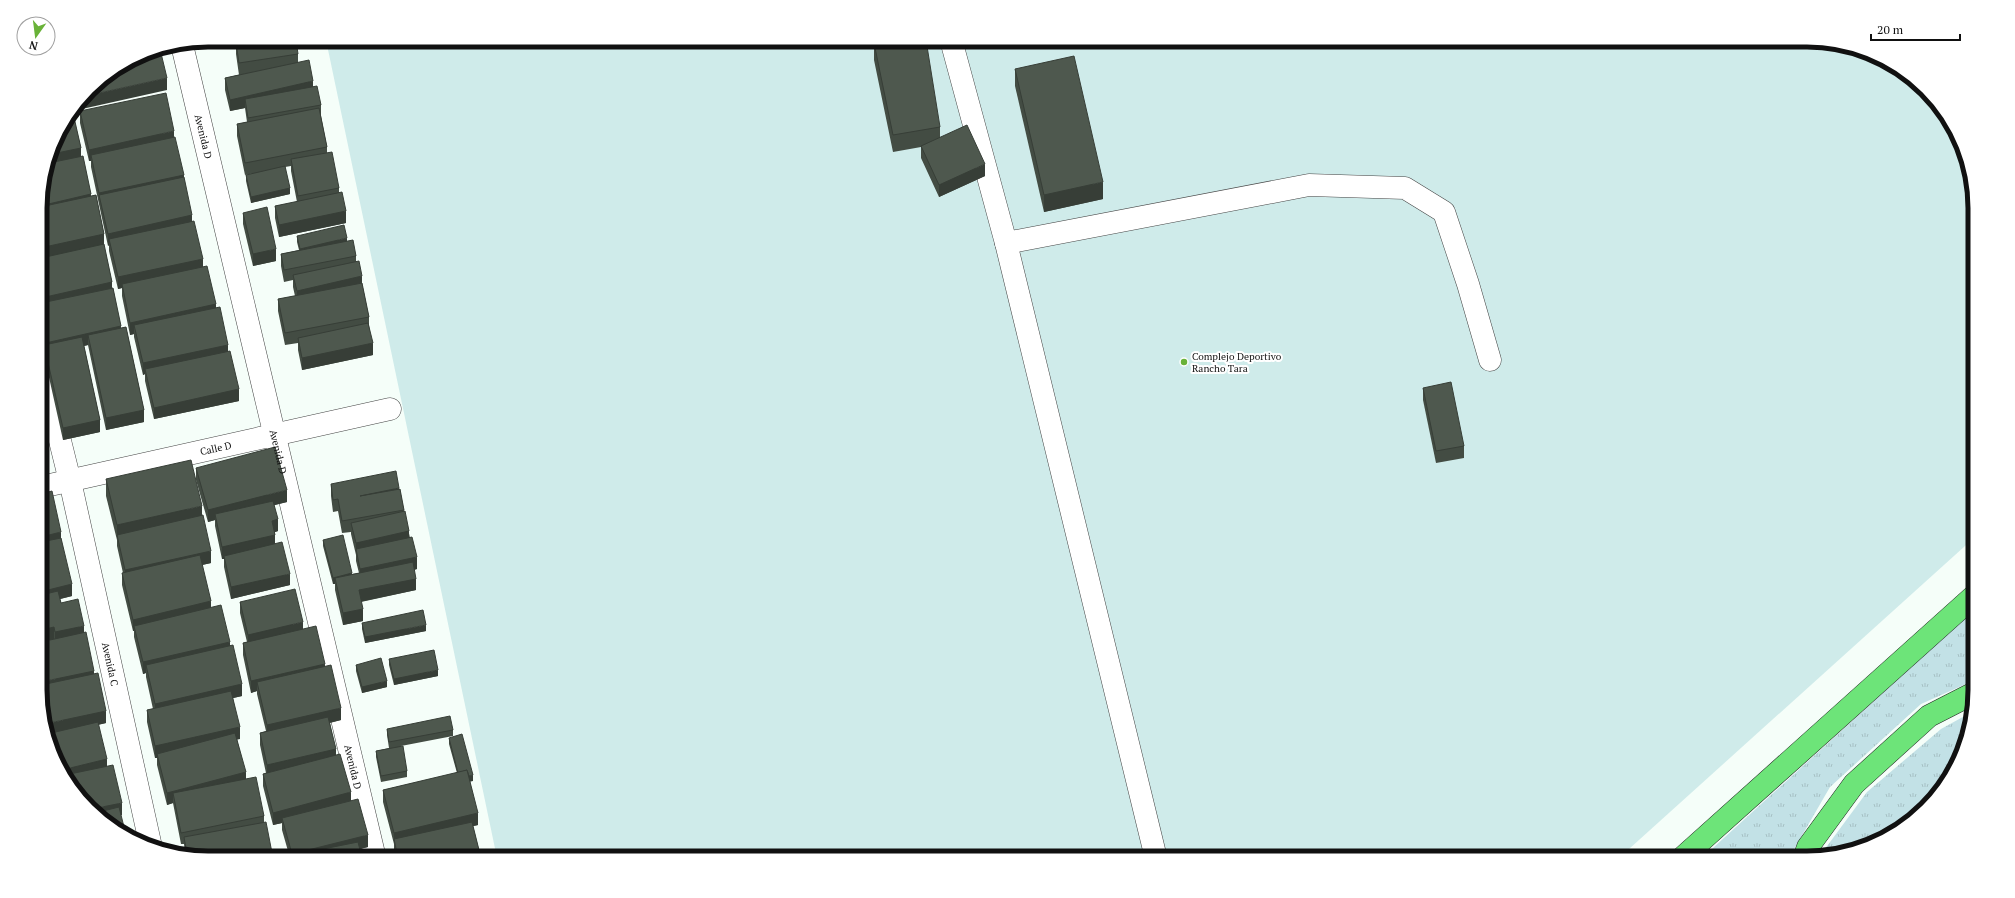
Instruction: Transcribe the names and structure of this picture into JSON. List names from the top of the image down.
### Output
{
  "streets": {
    "street": ["Avenida D", "Calle D", "Avenida C"]
  },
  "crossings": [
    ["Avenida D", "Calle D"],
    ["Calle D", "Avenida C"]
  ],
  "places": ["Complejo Deportivo Rancho Tara"],
  "scale_bar": "20 m",
  "north": "bottom"
}
